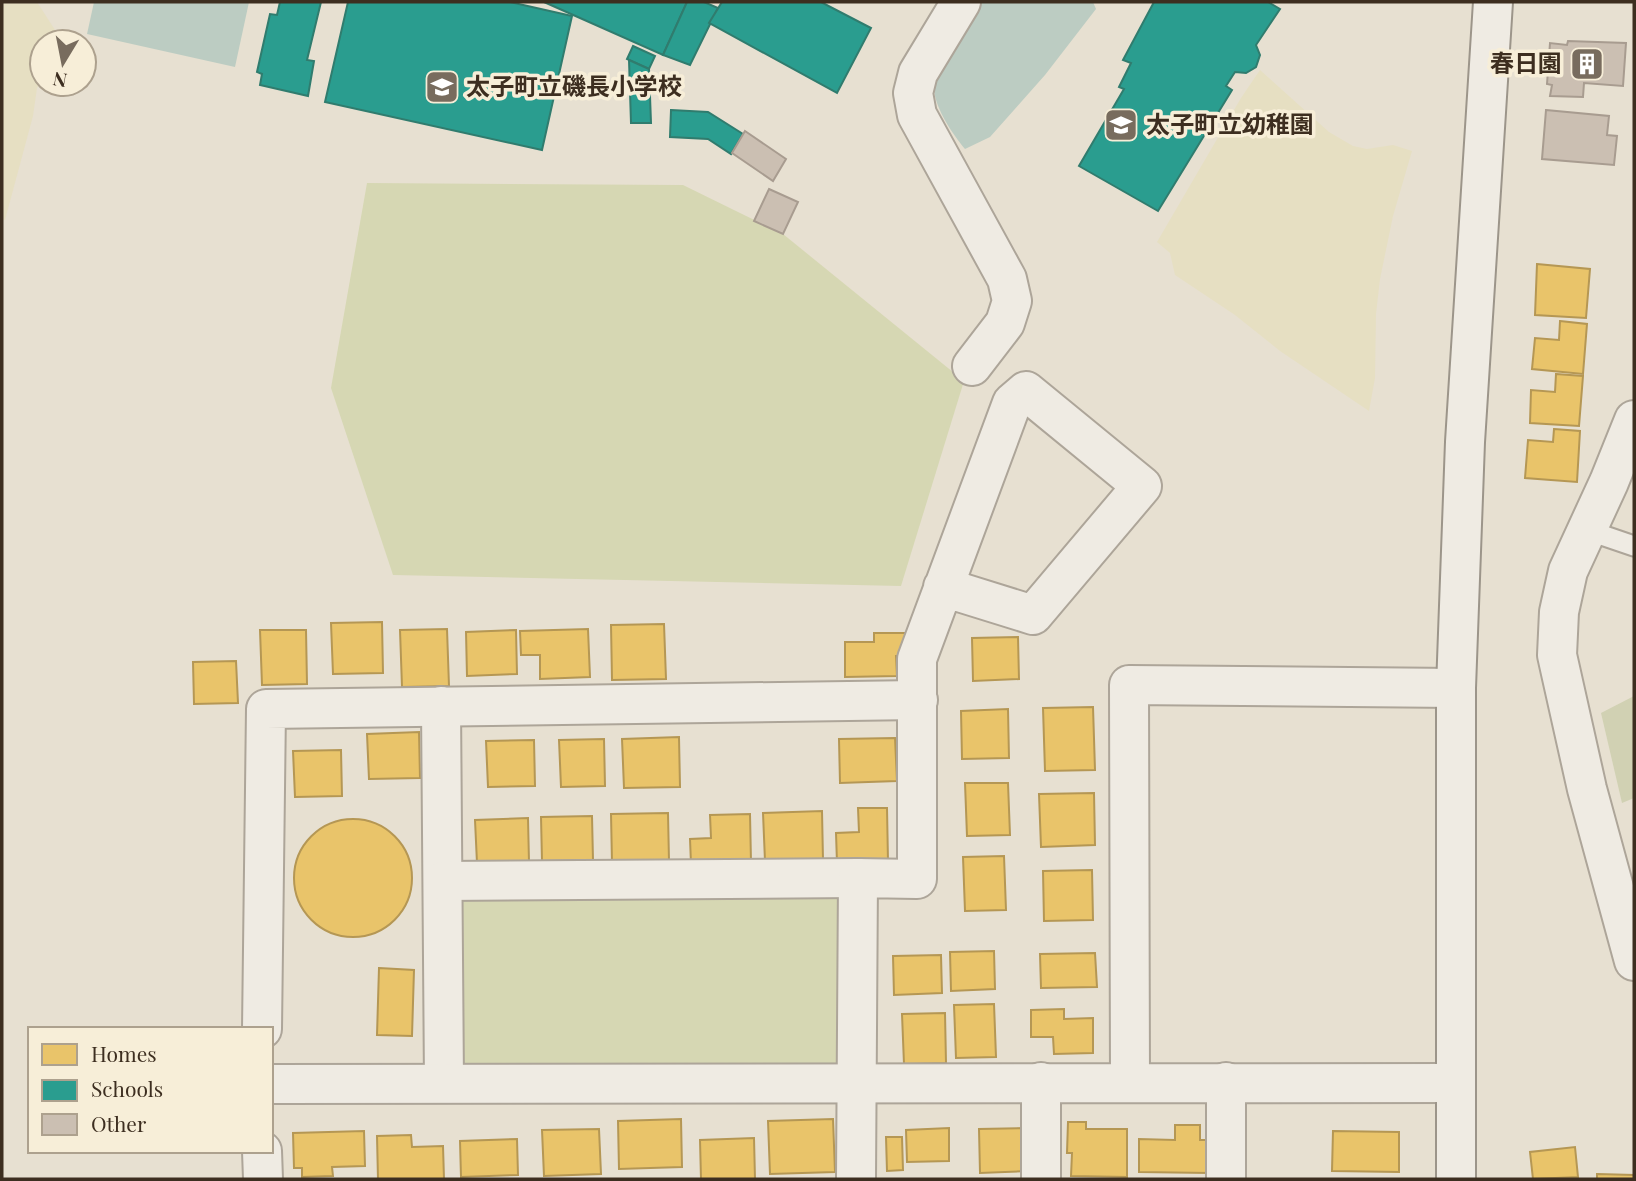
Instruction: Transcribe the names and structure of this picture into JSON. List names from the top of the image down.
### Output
{
  "places": {
    "building": ["春日園"],
    "school or university": ["太子町立磯長小学校", "太子町立幼稚園"]
  },
  "legend": ["Homes", "Schools", "Other"],
  "north": "bottom"
}
